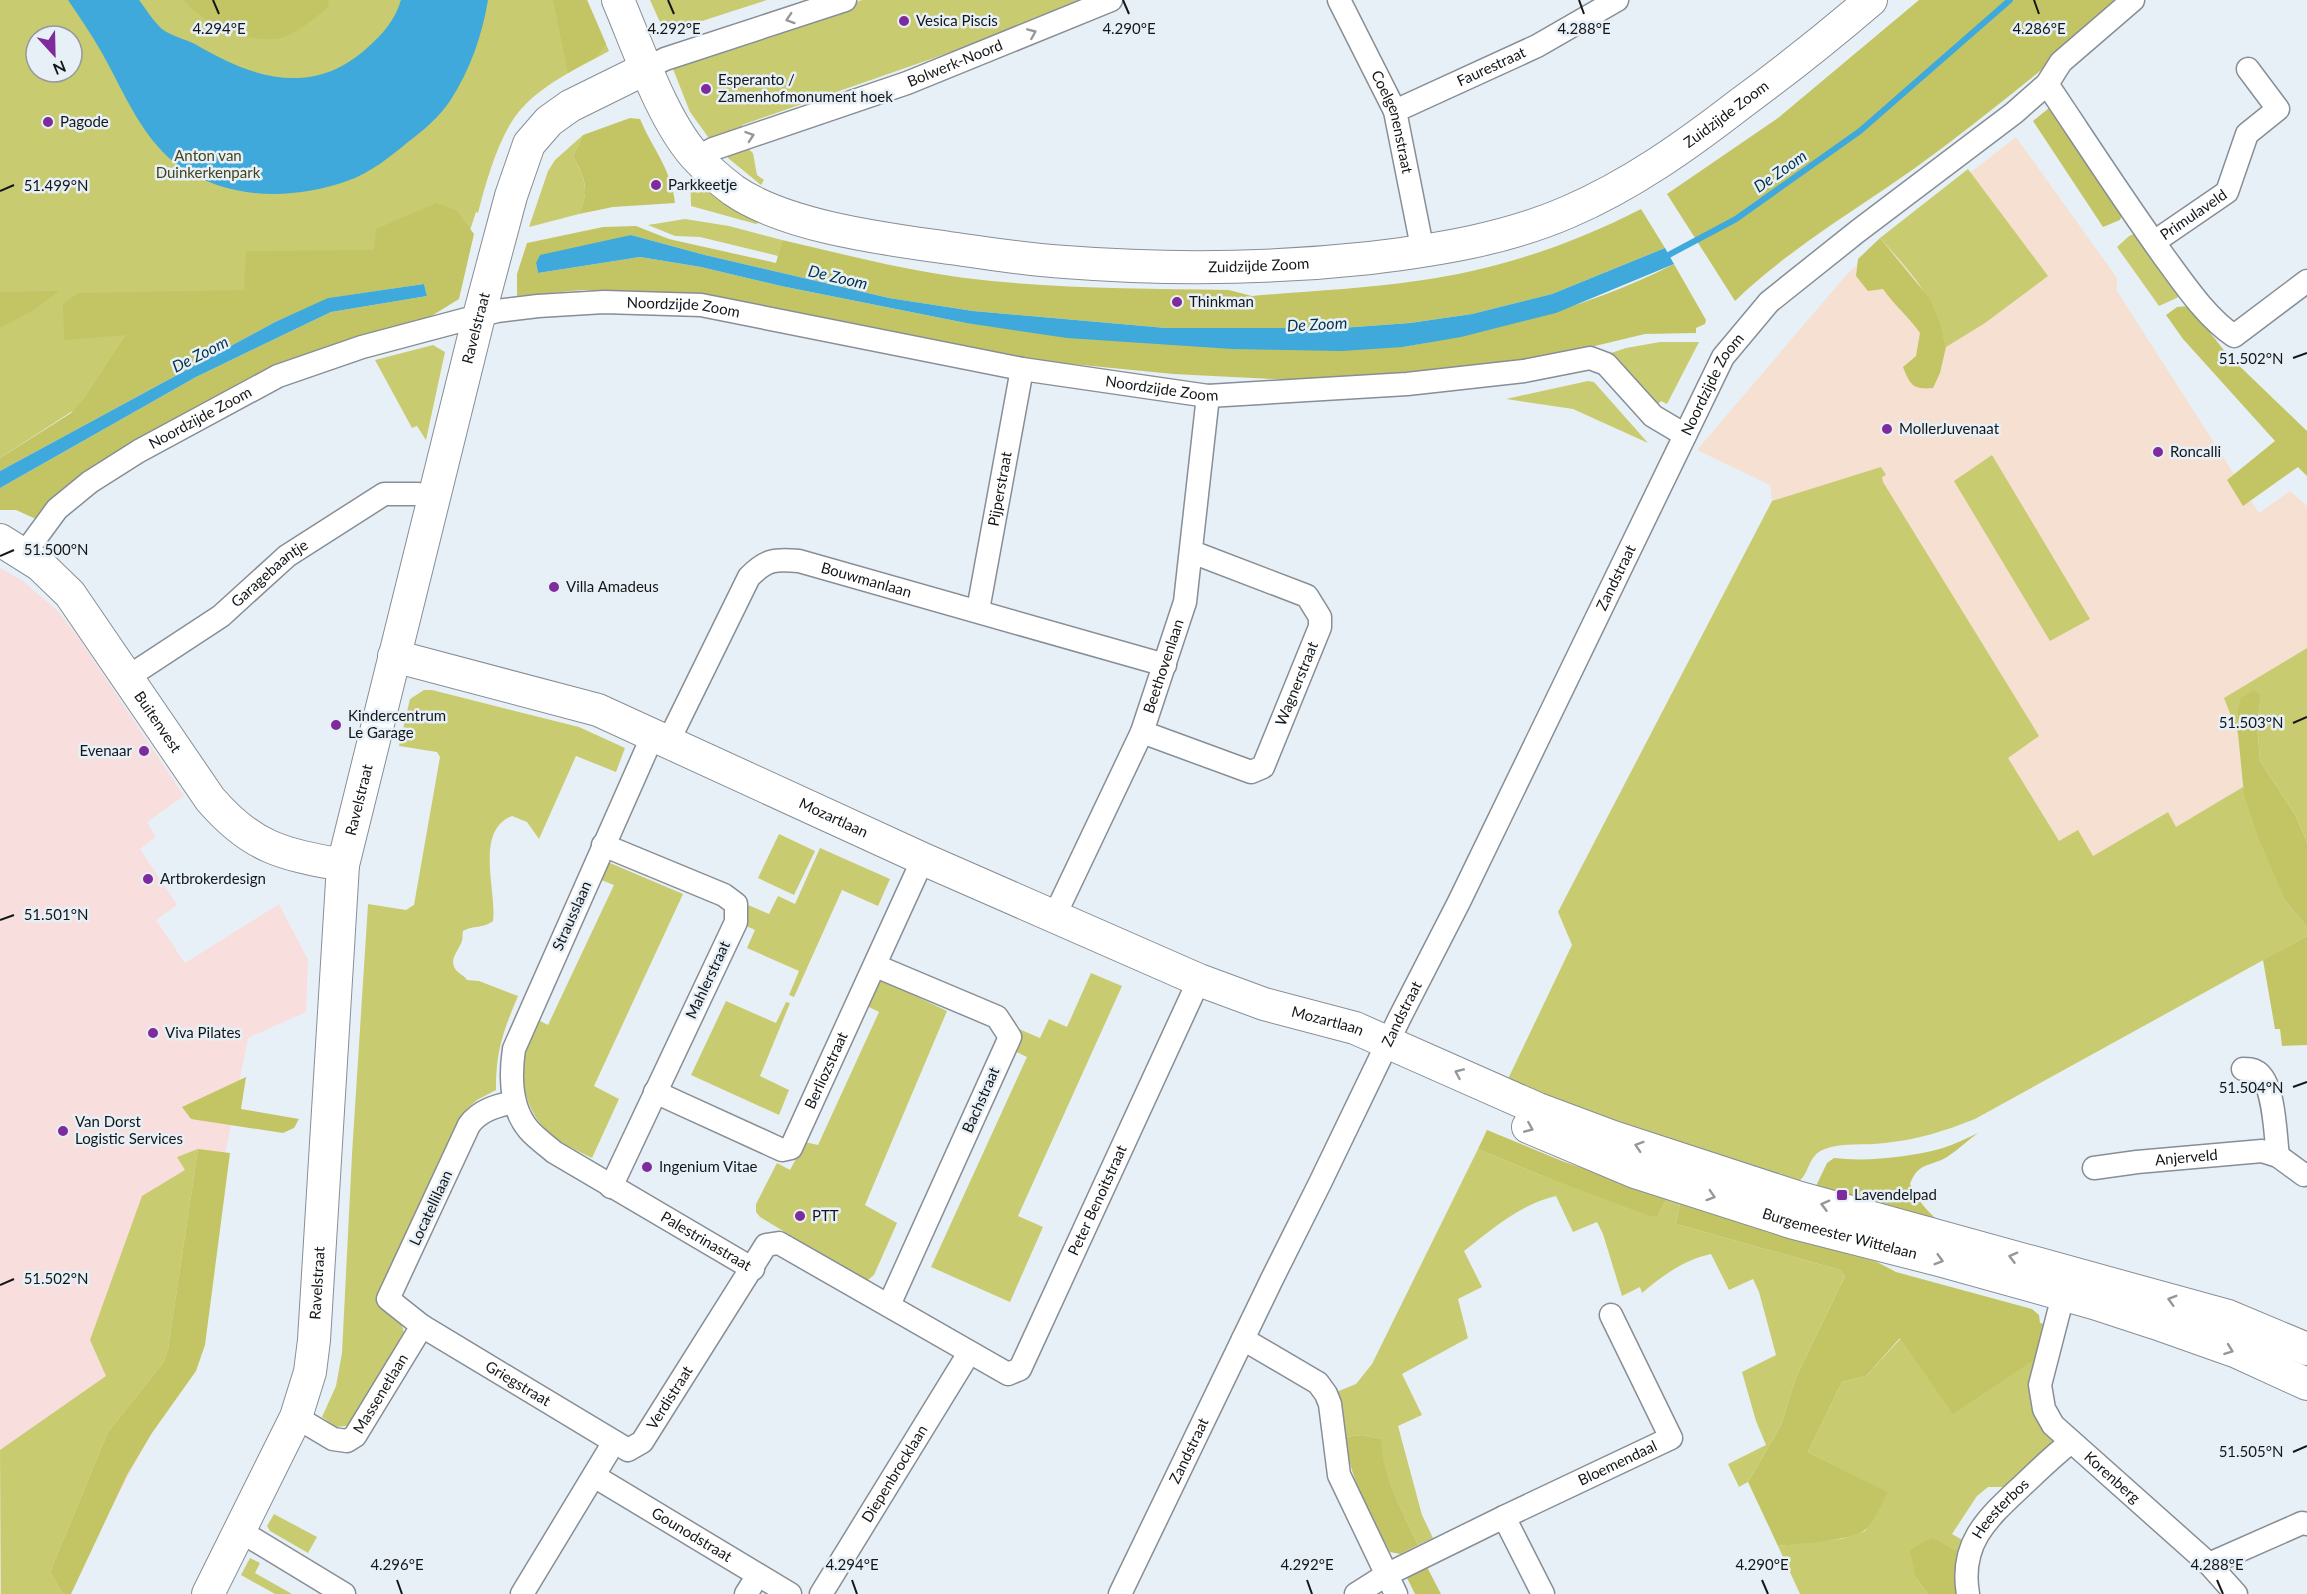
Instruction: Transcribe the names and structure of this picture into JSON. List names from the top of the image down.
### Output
{
  "streets": {
    "street": [
      "Bolwerk-Noord",
      "Faurestraat",
      "Zuidzijde Zoom",
      "Coelgenenstraat",
      "Primulaveld",
      "Noordzijde Zoom",
      "Ravelstraat",
      "Pijperstraat",
      "Garagebaantje",
      "Zandstraat",
      "Bouwmanlaan",
      "Beethovenlaan",
      "Wagnerstraat",
      "Buitenvest",
      "Mozartlaan",
      "Strausslaan",
      "Mahlerstraat",
      "Berliozstraat",
      "Bachstraat",
      "Anjerveld",
      "Peter Benoitstraat",
      "Locatellilaan",
      "Burgemeester Wittelaan",
      "Palestrinastraat",
      "Griegstraat",
      "Massenetlaan",
      "Verdistraat",
      "Bloemendaal",
      "Diepenbrocklaan",
      "Korenberg",
      "Heesterbos",
      "Gounodstraat"
    ]
  },
  "crossings": [
    ["Bolwerk-Noord", "Zuidzijde Zoom"],
    ["Faurestraat", "Coelgenenstraat"],
    ["Zuidzijde Zoom", "Coelgenenstraat"],
    ["Zuidzijde Zoom", "Ravelstraat"],
    ["Primulaveld", "Noordzijde Zoom"],
    ["Noordzijde Zoom", "Ravelstraat"],
    ["Noordzijde Zoom", "Pijperstraat"],
    ["Noordzijde Zoom", "Zandstraat"],
    ["Noordzijde Zoom", "Beethovenlaan"],
    ["Noordzijde Zoom", "Buitenvest"],
    ["Ravelstraat", "Buitenvest"],
    ["Ravelstraat", "Mozartlaan"],
    ["Ravelstraat", "Massenetlaan"],
    ["Pijperstraat", "Bouwmanlaan"],
    ["Garagebaantje", "Buitenvest"],
    ["Zandstraat", "Mozartlaan"],
    ["Zandstraat", "Burgemeester Wittelaan"],
    ["Bouwmanlaan", "Beethovenlaan"],
    ["Bouwmanlaan", "Mozartlaan"],
    ["Bouwmanlaan", "Strausslaan"],
    ["Beethovenlaan", "Wagnerstraat"],
    ["Beethovenlaan", "Mozartlaan"],
    ["Mozartlaan", "Strausslaan"],
    ["Mozartlaan", "Berliozstraat"],
    ["Mozartlaan", "Peter Benoitstraat"],
    ["Mozartlaan", "Burgemeester Wittelaan"],
    ["Strausslaan", "Mahlerstraat"],
    ["Strausslaan", "Locatellilaan"],
    ["Strausslaan", "Palestrinastraat"],
    ["Mahlerstraat", "Berliozstraat"],
    ["Mahlerstraat", "Palestrinastraat"],
    ["Berliozstraat", "Bachstraat"],
    ["Bachstraat", "Palestrinastraat"],
    ["Peter Benoitstraat", "Palestrinastraat"],
    ["Peter Benoitstraat", "Diepenbrocklaan"],
    ["Locatellilaan", "Palestrinastraat"],
    ["Locatellilaan", "Griegstraat"],
    ["Locatellilaan", "Massenetlaan"],
    ["Burgemeester Wittelaan", "Korenberg"],
    ["Palestrinastraat", "Verdistraat"],
    ["Palestrinastraat", "Diepenbrocklaan"],
    ["Griegstraat", "Massenetlaan"],
    ["Griegstraat", "Verdistraat"],
    ["Korenberg", "Heesterbos"]
  ],
  "water": ["De Zoom"],
  "parks": ["Anton van Duinkerkenpark"],
  "places": {
    "other": [
      "Vesica Piscis",
      "Esperanto / Zamenhofmonument hoek",
      "Pagode",
      "Parkkeetje",
      "Thinkman",
      "MollerJuvenaat",
      "Roncalli",
      "Villa Amadeus",
      "Kindercentrum Le Garage",
      "Evenaar",
      "Artbrokerdesign",
      "Viva Pilates",
      "Van Dorst Logistic Services",
      "Ingenium Vitae",
      "PTT"
    ],
    "transit": ["Lavendelpad"]
  },
  "north": "bottom",
  "coordinates": [
    "4.294°E",
    "4.292°E",
    "4.290°E",
    "4.288°E",
    "4.286°E",
    "51.499°N",
    "51.502°N",
    "51.500°N",
    "51.503°N",
    "51.501°N",
    "51.504°N",
    "51.505°N",
    "4.296°E"
  ]
}
